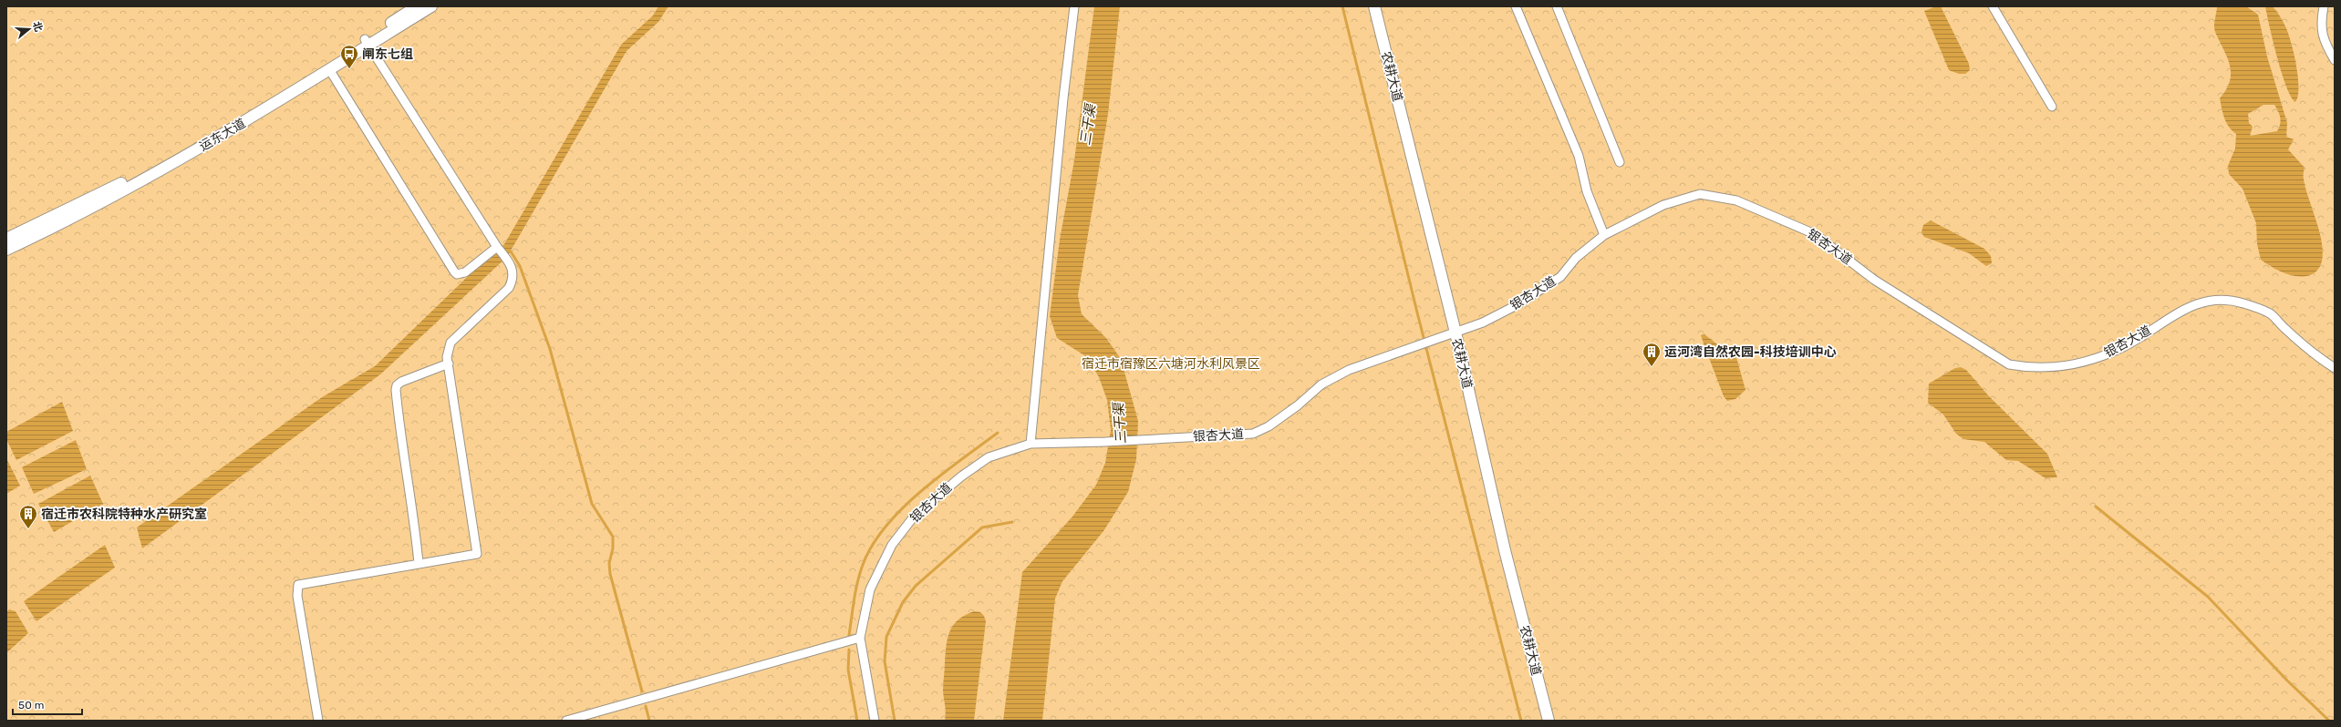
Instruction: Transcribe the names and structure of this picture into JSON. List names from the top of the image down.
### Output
{
  "streets": {
    "main road": ["农耕大道", "运东大道"],
    "street": ["银杏大道"]
  },
  "crossings": [
    ["农耕大道", "银杏大道"]
  ],
  "water": ["三干渠"],
  "parks": ["宿迁市宿豫区六塘河水利风景区"],
  "places": {
    "bus stop": ["闸东七组"],
    "building": ["运河湾自然农园-科技培训中心", "宿迁市农科院特种水产研究室"]
  },
  "scale_bar": "50 m",
  "north": "right"
}
